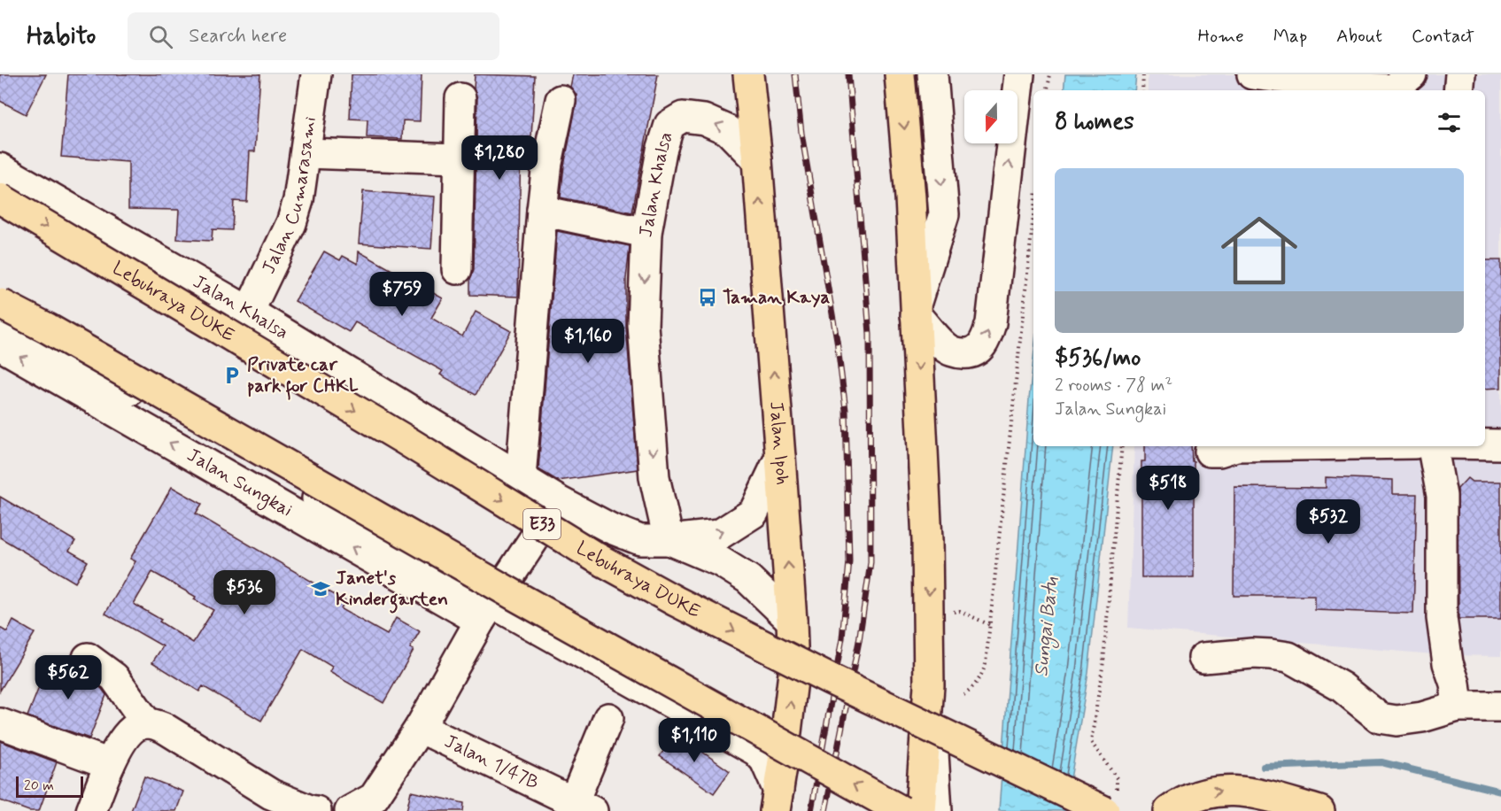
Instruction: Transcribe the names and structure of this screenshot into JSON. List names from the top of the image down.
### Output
{
  "streets": {
    "main road": ["Lebuhraya DUKE", "Jalan Ipoh", "E33"],
    "street": [
      "Jalan Khalsa",
      "Jalan Cumarasami",
      "Jalan Sungkai",
      "Jalan 1/47B"
    ]
  },
  "crossings": [
    ["Jalan Khalsa", "Jalan Cumarasami"],
    ["Jalan Khalsa", "Jalan Ipoh"]
  ],
  "water": ["Sungai Batu"],
  "places": {
    "bus stop": ["Taman Kaya"],
    "parking": ["Private car park for CHKL"],
    "school or university": ["Janet's Kindergarten"]
  },
  "scale_bar": "20 m",
  "north": "bottom",
  "page": {
    "header": "Habito",
    "search": "Search here",
    "nav": [
      "Home",
      "Map",
      "About",
      "Contact"
    ],
    "heading": "8 homes",
    "price": [
      "$1,280",
      "$759",
      "$1,160",
      "$518",
      "$532",
      "$536",
      "$562",
      "$1,110"
    ],
    "list": [
      {
        "name": "$536/mo",
        "note": "2 rooms · 78 m² · Jalan Sungkai"
      }
    ],
    "scale": "20 m"
  }
}
